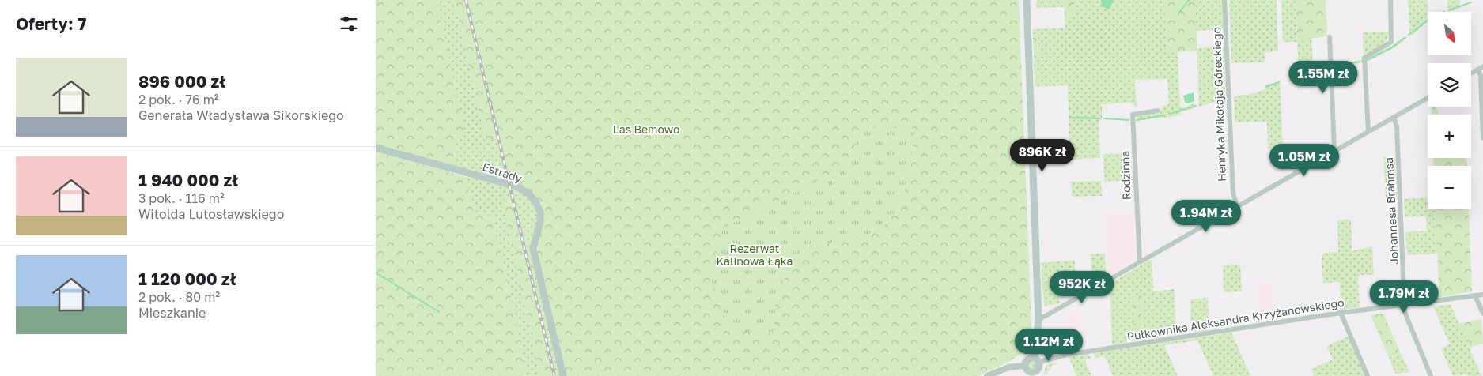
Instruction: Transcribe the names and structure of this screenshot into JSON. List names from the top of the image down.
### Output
{
  "streets": {
    "main road": ["Estrady"],
    "street": [
      "Henryka Mikołaja Góreckiego",
      "Rodzinna",
      "Johannesa Brahmsa",
      "Pułkownika Aleksandra Krzyżanowskiego"
    ]
  },
  "crossings": [
    ["Johannesa Brahmsa", "Pułkownika Aleksandra Krzyżanowskiego"]
  ],
  "parks": ["Las Bemowo", "Rezerwat Kalinowa Łąka"],
  "north": "bottom right",
  "page": {
    "heading": "Oferty: 7",
    "map_buttons": ["+", "−"],
    "list": [
      {
        "name": "896 000 zł",
        "note": "2 pok. · 76 m² · Generała Władysława Sikorskiego"
      },
      {
        "name": "1 940 000 zł",
        "note": "3 pok. · 116 m² · Witolda Lutosławskiego"
      },
      {
        "name": "1 120 000 zł",
        "note": "2 pok. · 80 m² · Mieszkanie"
      }
    ],
    "price": [
      "1.55M zł",
      "896K zł",
      "1.05M zł",
      "1.94M zł",
      "952K zł",
      "1.79M zł",
      "1.12M zł"
    ]
  }
}
